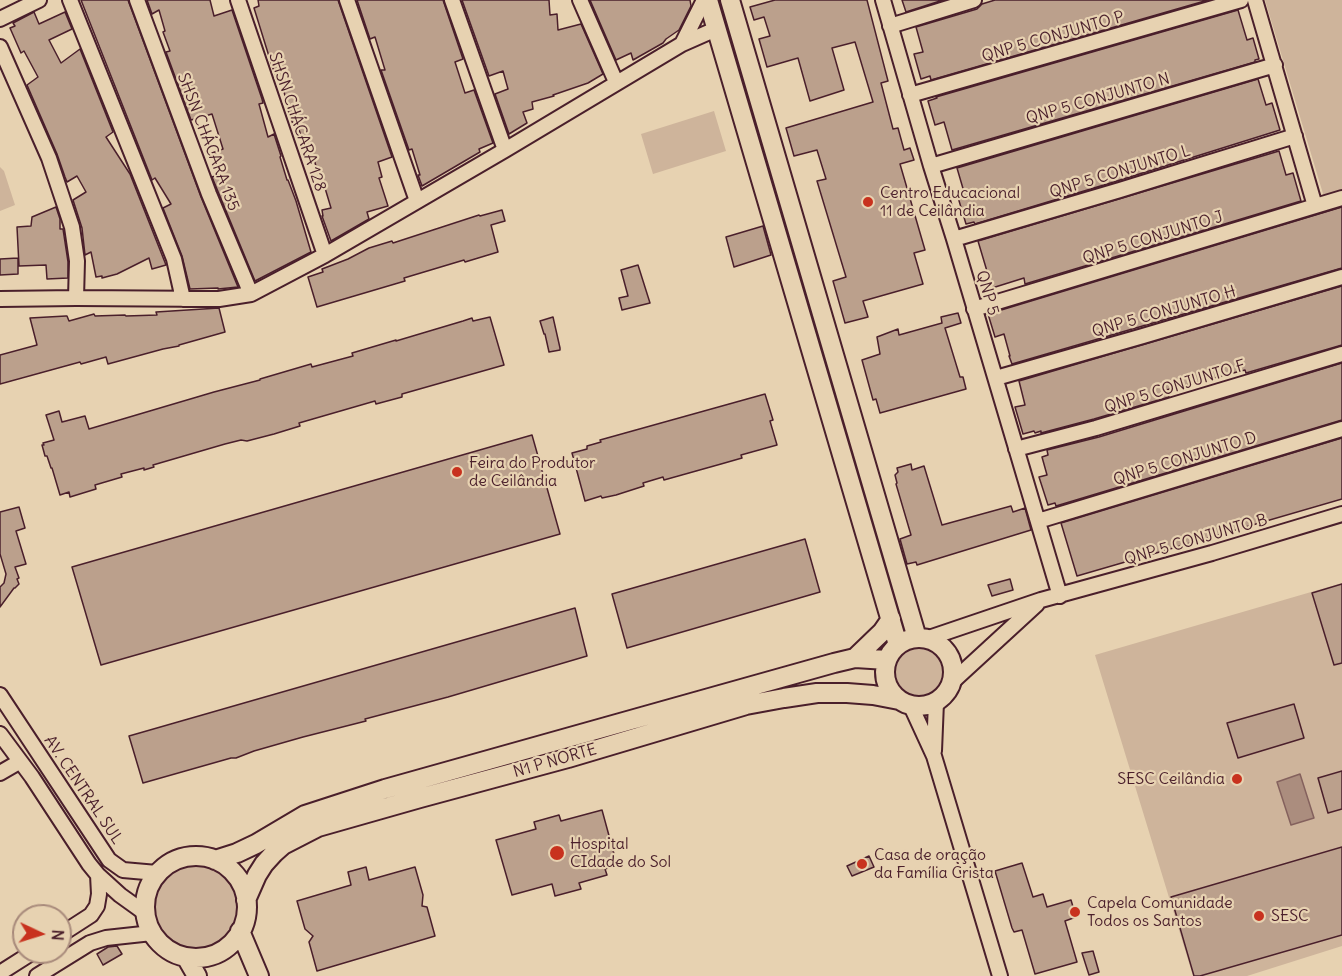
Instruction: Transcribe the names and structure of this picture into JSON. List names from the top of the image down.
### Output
{
  "streets": {
    "main road": ["N1 P NORTE"],
    "street": [
      "QNP 5 CONJUNTO P",
      "QNP 5 CONJUNTO N",
      "SHSN CHÁCARA 128",
      "SHSN CHÁCARA 135",
      "QNP 5 CONJUNTO L",
      "QNP 5 CONJUNTO J",
      "QNP 5",
      "QNP 5 CONJUNTO H",
      "QNP 5 CONJUNTO F",
      "QNP 5 CONJUNTO D",
      "QNP 5 CONJUNTO B",
      "AV. CENTRAL SUL"
    ]
  },
  "crossings": [
    ["QNP 5 CONJUNTO P", "QNP 5"],
    ["QNP 5 CONJUNTO N", "QNP 5"],
    ["QNP 5 CONJUNTO L", "QNP 5"],
    ["QNP 5 CONJUNTO J", "QNP 5"],
    ["QNP 5", "QNP 5 CONJUNTO H"],
    ["QNP 5", "QNP 5 CONJUNTO F"],
    ["QNP 5", "QNP 5 CONJUNTO D"],
    ["QNP 5", "QNP 5 CONJUNTO B"],
    ["N1 P NORTE", "AV. CENTRAL SUL"]
  ],
  "places": [
    "Centro Educacional 11 de Ceilândia",
    "Feira do Produtor de Ceilândia",
    "SESC Ceilândia",
    "Hospital CIdade do Sol",
    "Casa de oração da Família Crista",
    "Capela Comunidade Todos os Santos",
    "SESC"
  ],
  "north": "right"
}
